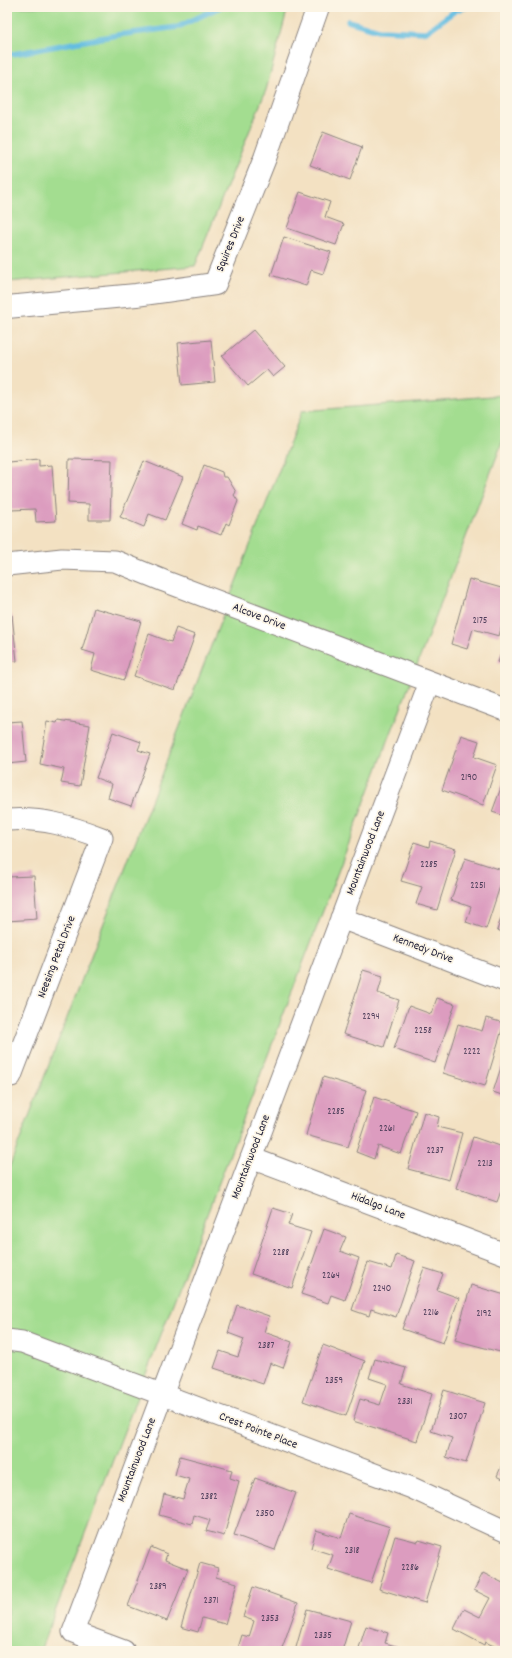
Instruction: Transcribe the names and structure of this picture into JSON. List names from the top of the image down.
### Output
{
  "streets": {
    "street": [
      "Squires Drive",
      "Alcove Drive",
      "Mountainwood Lane",
      "Kennedy Drive",
      "Neesing Petal Drive",
      "Hidalgo Lane",
      "Crest Pointe Place"
    ]
  },
  "crossings": [
    ["Alcove Drive", "Mountainwood Lane"],
    ["Mountainwood Lane", "Kennedy Drive"],
    ["Mountainwood Lane", "Hidalgo Lane"],
    ["Mountainwood Lane", "Crest Pointe Place"]
  ],
  "house_numbers": [
    "2175",
    "2190",
    "2285",
    "2251",
    "2294",
    "2258",
    "2222",
    "2285",
    "2261",
    "2237",
    "2213",
    "2288",
    "2264",
    "2240",
    "2216",
    "2192",
    "2387",
    "2359",
    "2331",
    "2307",
    "2382",
    "2350",
    "2318",
    "2286",
    "2389",
    "2371",
    "2353",
    "2335"
  ]
}
